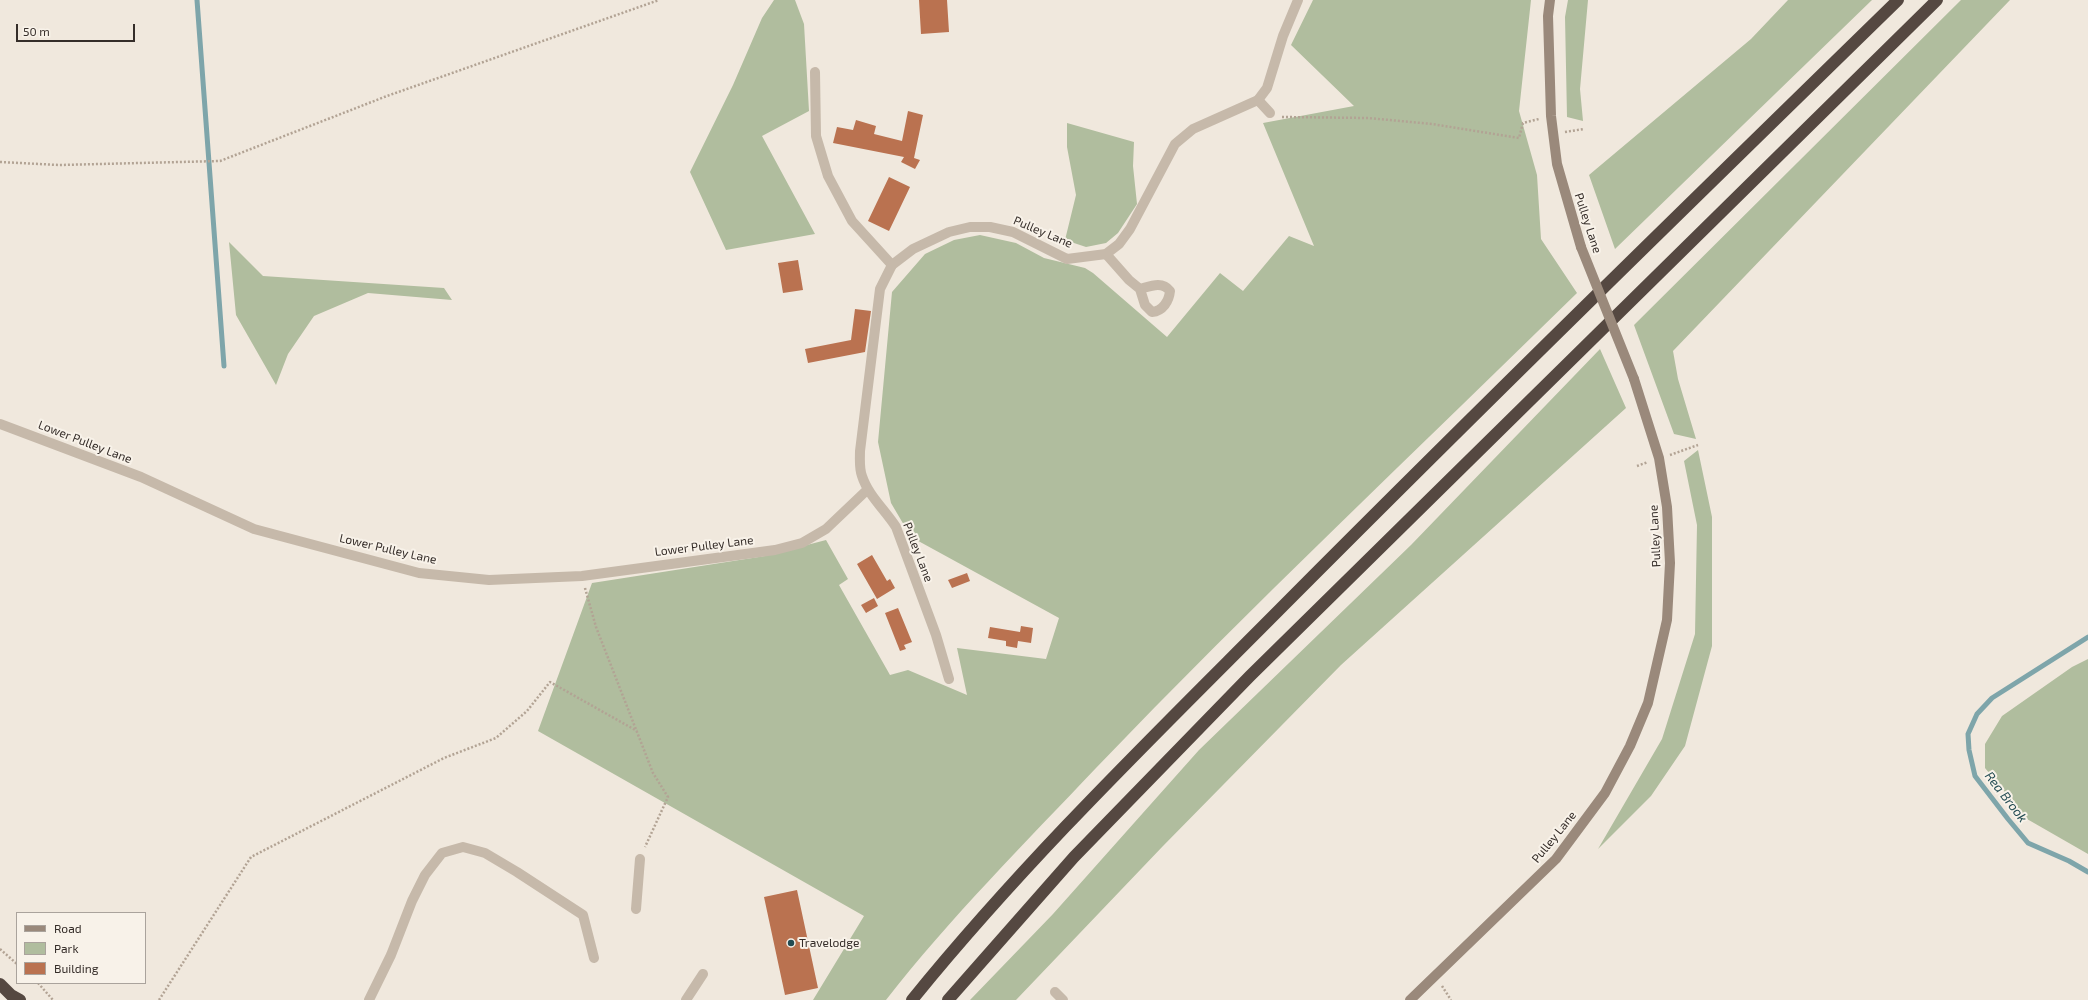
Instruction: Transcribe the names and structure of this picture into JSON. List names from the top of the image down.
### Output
{
  "streets": {
    "street": ["Pulley Lane", "Lower Pulley Lane"]
  },
  "crossings": [
    ["Pulley Lane", "Lower Pulley Lane"]
  ],
  "water": ["Rea Brook"],
  "places": ["Travelodge"],
  "legend": ["Road", "Park", "Building"],
  "scale_bar": "50 m"
}
